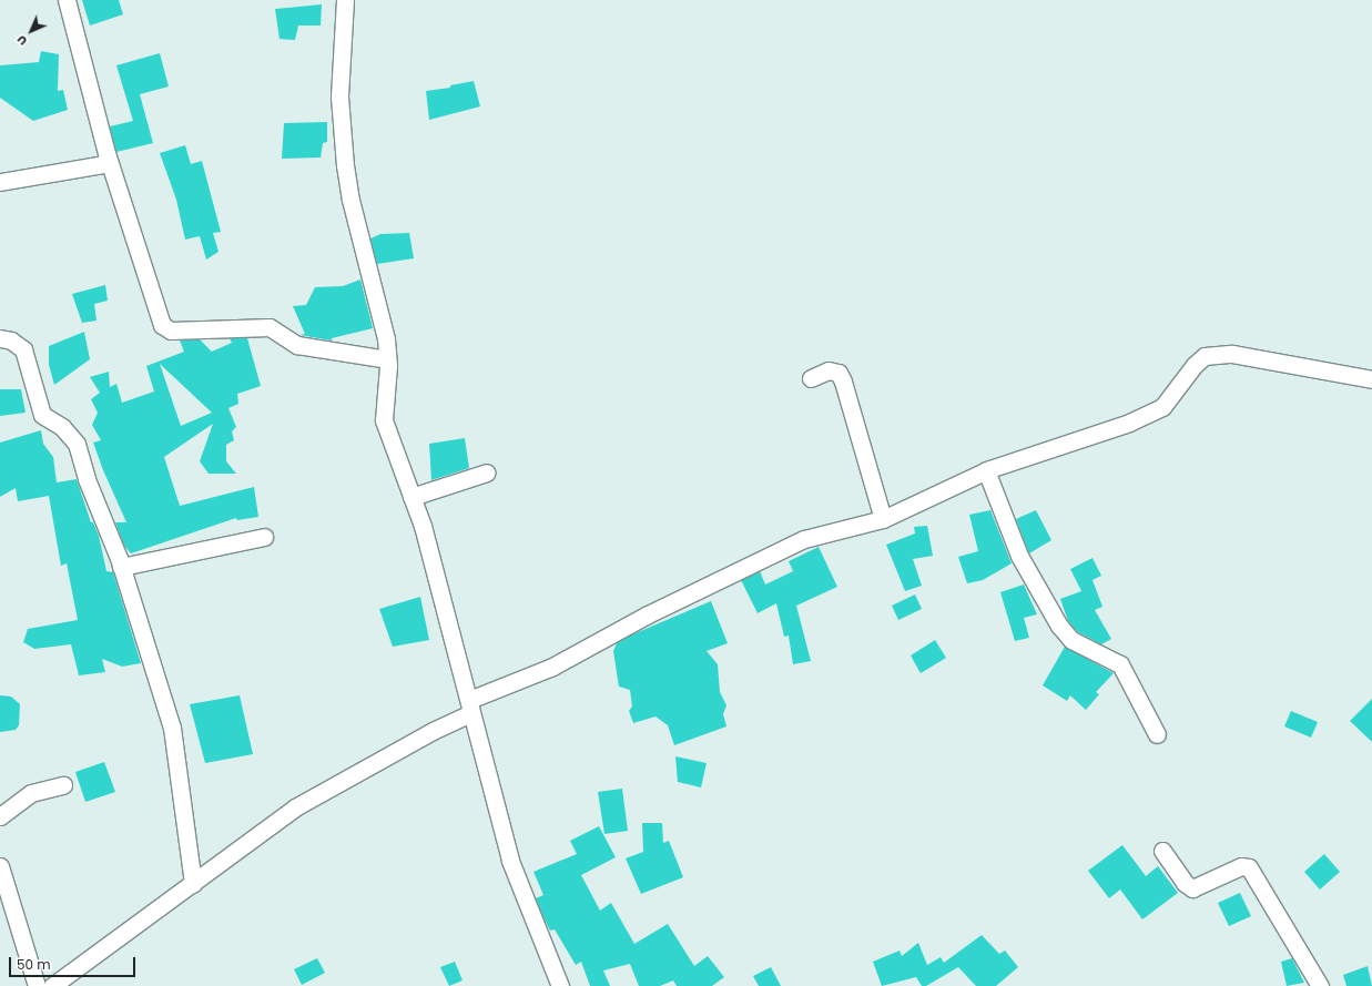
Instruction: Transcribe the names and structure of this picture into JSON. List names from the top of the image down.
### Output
{
  "scale_bar": "50 m",
  "north": "bottom left"
}
